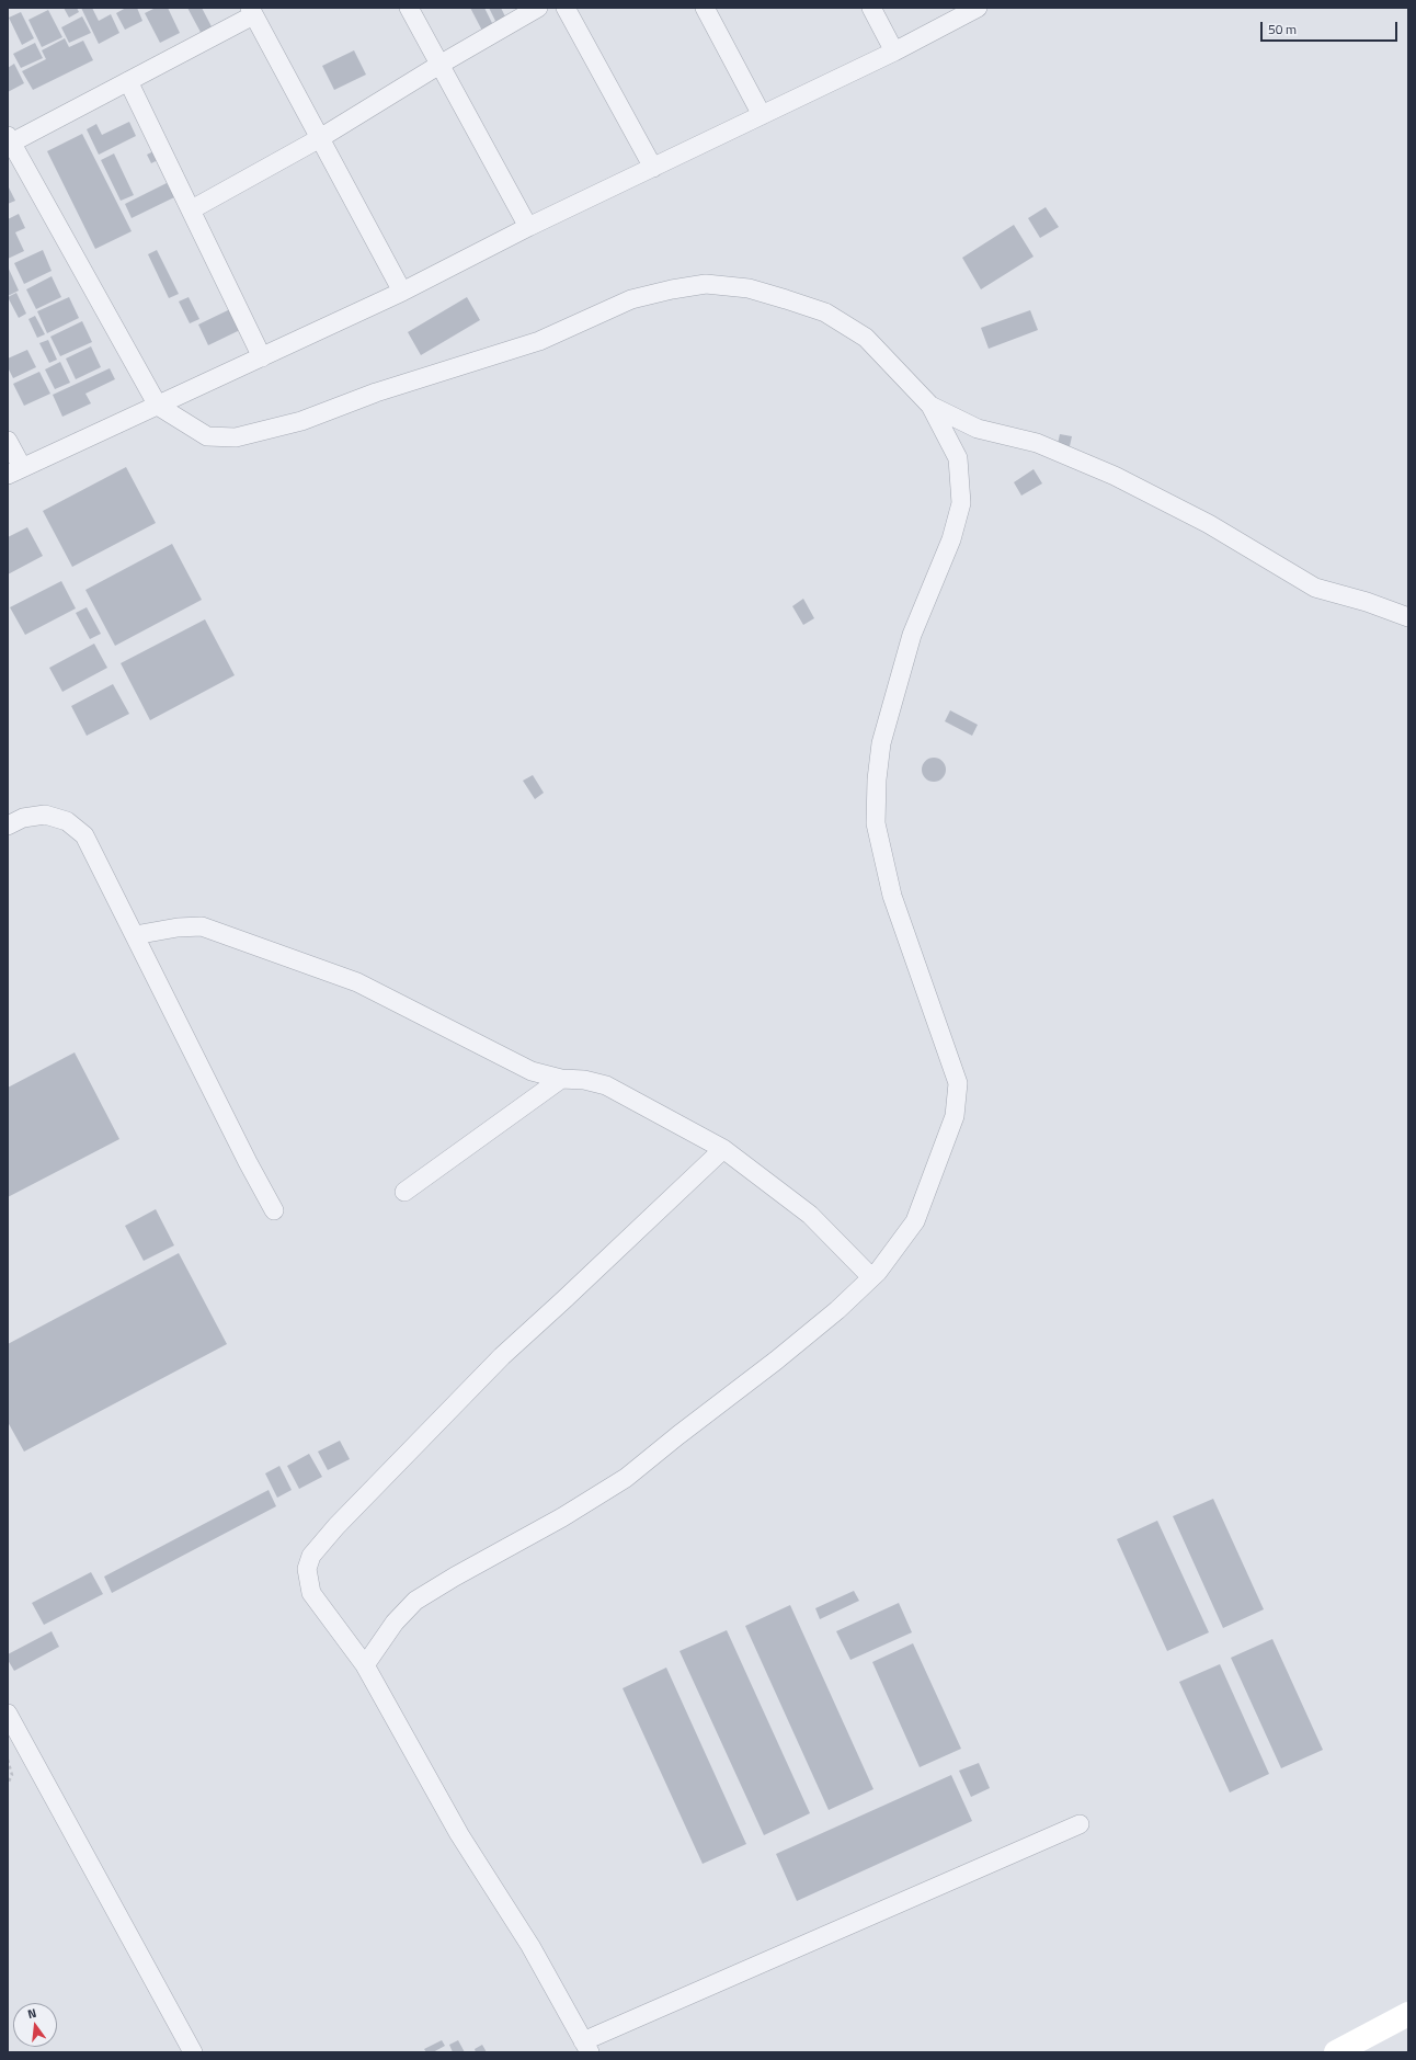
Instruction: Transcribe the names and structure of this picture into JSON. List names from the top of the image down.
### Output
{
  "scale_bar": "50 m",
  "north": "top"
}
